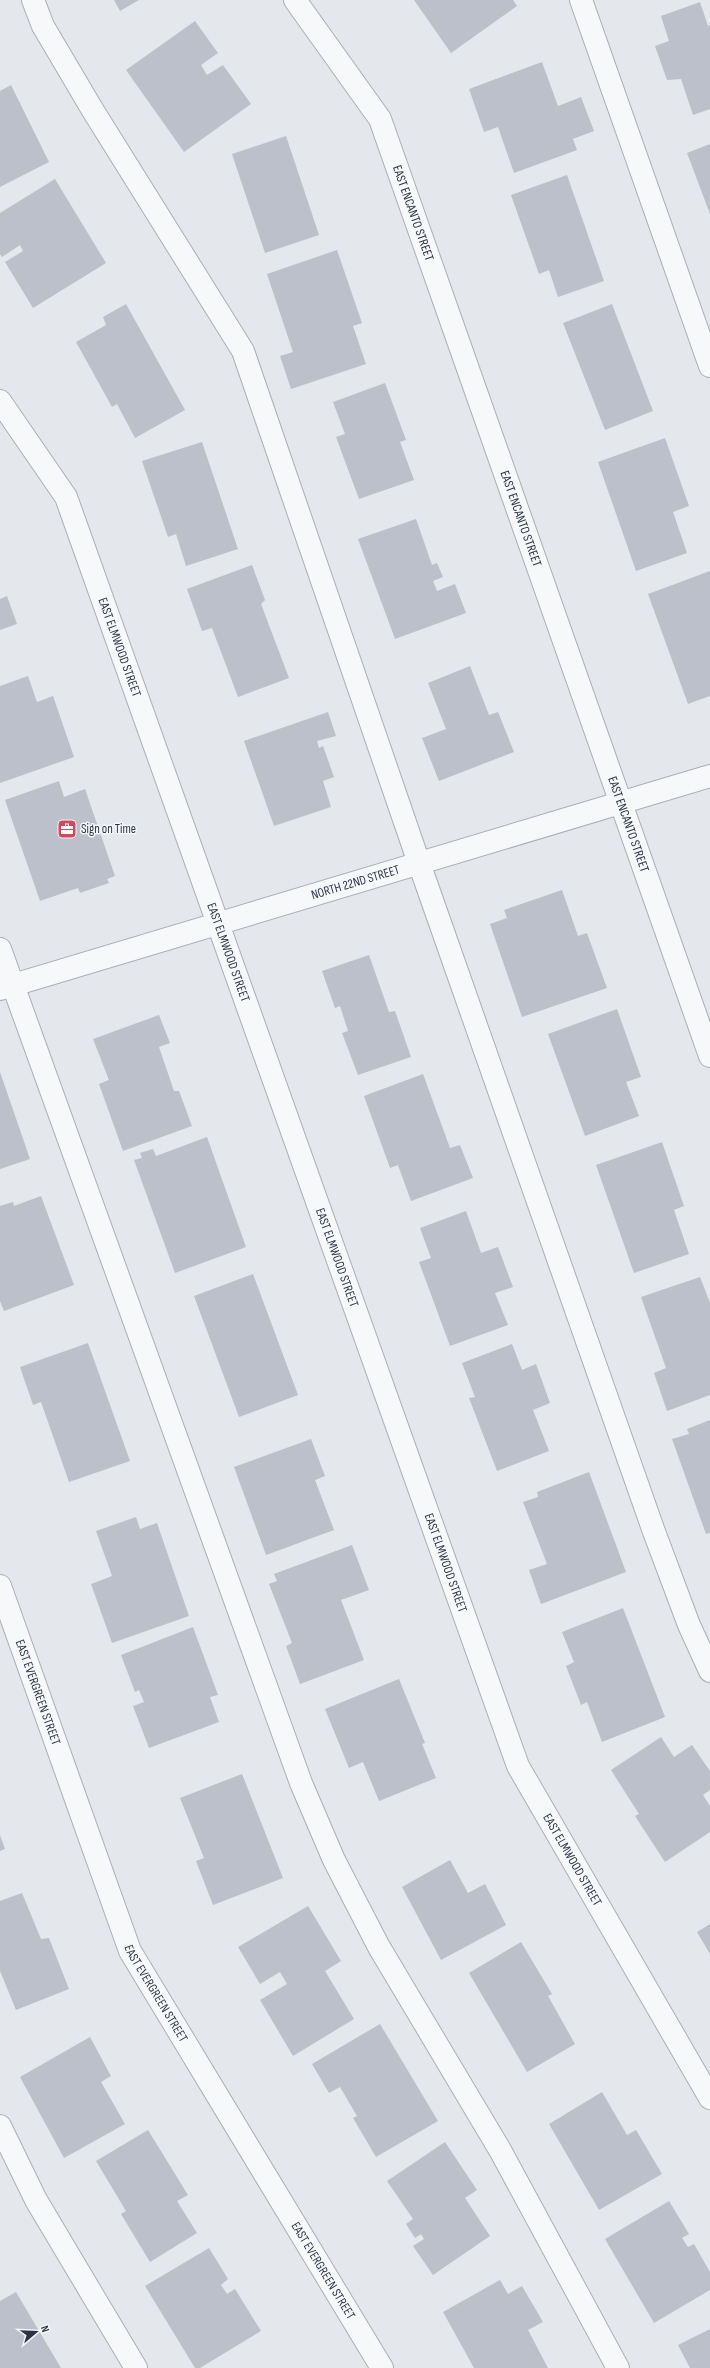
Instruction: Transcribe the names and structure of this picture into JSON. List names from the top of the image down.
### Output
{
  "streets": {
    "street": [
      "EAST ENCANTO STREET",
      "EAST ELMWOOD STREET",
      "NORTH 22ND STREET",
      "EAST EVERGREEN STREET"
    ]
  },
  "crossings": [
    ["EAST ENCANTO STREET", "NORTH 22ND STREET"],
    ["EAST ELMWOOD STREET", "NORTH 22ND STREET"]
  ],
  "places": {
    "office": ["Sign on Time"]
  },
  "north": "right"
}
